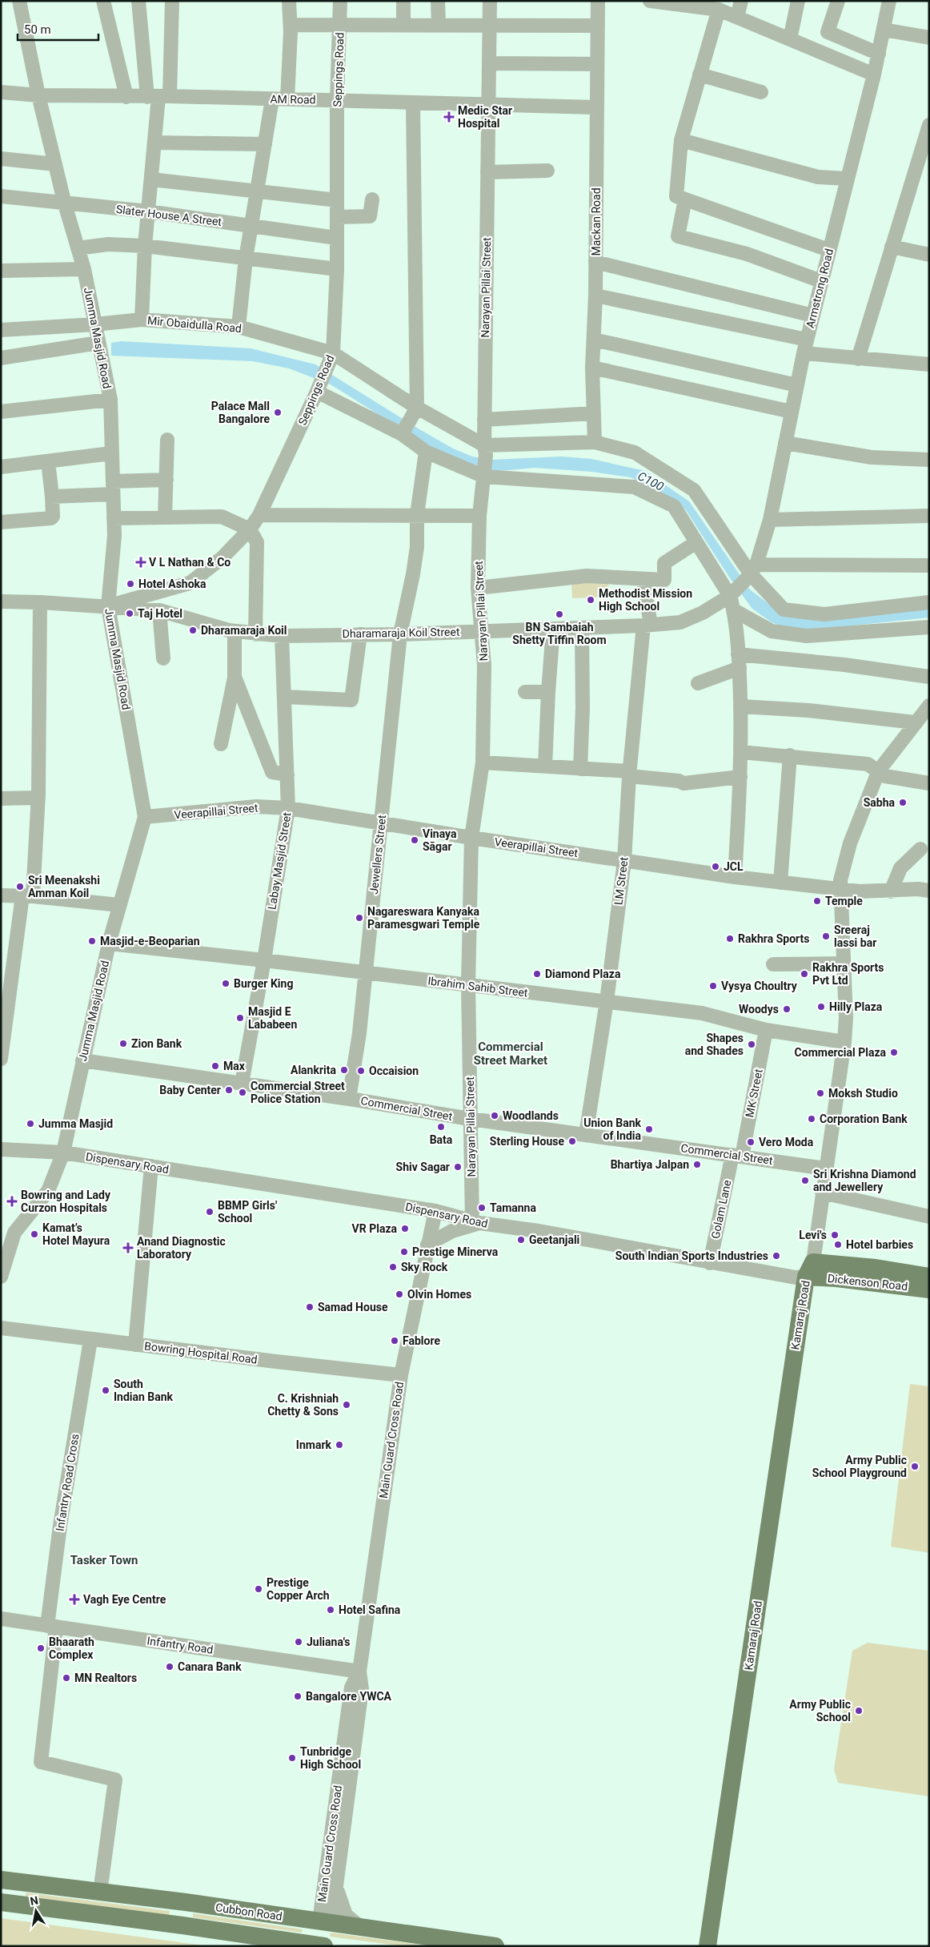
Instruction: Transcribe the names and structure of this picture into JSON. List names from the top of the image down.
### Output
{
  "streets": {
    "main road": ["Dickenson Road", "Kamaraj Road", "Cubbon Road"],
    "street": [
      "Seppings Road",
      "AM Road",
      "Slater House A Street",
      "Mackan Road",
      "Narayan Pillai Street",
      "Armstrong Road",
      "Mir Obaidulla Road",
      "Jumma Masjid Road",
      "Dharamaraja Koil Street",
      "Veerapillai Street",
      "Jewellers Street",
      "Labay Masjid Street",
      "LM Street",
      "Ibrahim Sahib Street",
      "MK Street",
      "Commercial Street",
      "Dispensary Road",
      "Golam Lane",
      "Bowring Hospital Road",
      "Main Guard Cross Road",
      "Infantry Road Cross",
      "Infantry Road"
    ]
  },
  "crossings": [
    ["Seppings Road", "AM Road"],
    ["Seppings Road", "Slater House A Street"],
    ["Seppings Road", "Mir Obaidulla Road"],
    ["Seppings Road", "Jumma Masjid Road"],
    ["Seppings Road", "Dharamaraja Koil Street"],
    ["AM Road", "Mackan Road"],
    ["AM Road", "Narayan Pillai Street"],
    ["AM Road", "Jumma Masjid Road"],
    ["Slater House A Street", "Jumma Masjid Road"],
    ["Narayan Pillai Street", "Mir Obaidulla Road"],
    ["Narayan Pillai Street", "Dharamaraja Koil Street"],
    ["Narayan Pillai Street", "Veerapillai Street"],
    ["Narayan Pillai Street", "Ibrahim Sahib Street"],
    ["Narayan Pillai Street", "Commercial Street"],
    ["Narayan Pillai Street", "Dispensary Road"],
    ["Armstrong Road", "Dharamaraja Koil Street"],
    ["Mir Obaidulla Road", "Jumma Masjid Road"],
    ["Jumma Masjid Road", "Dharamaraja Koil Street"],
    ["Jumma Masjid Road", "Veerapillai Street"],
    ["Jumma Masjid Road", "Ibrahim Sahib Street"],
    ["Jumma Masjid Road", "Commercial Street"],
    ["Jumma Masjid Road", "Dispensary Road"],
    ["Dharamaraja Koil Street", "Jewellers Street"],
    ["Dharamaraja Koil Street", "Labay Masjid Street"],
    ["Dharamaraja Koil Street", "LM Street"],
    ["Veerapillai Street", "Jewellers Street"],
    ["Veerapillai Street", "Labay Masjid Street"],
    ["Veerapillai Street", "LM Street"],
    ["Veerapillai Street", "Kamaraj Road"],
    ["Jewellers Street", "Ibrahim Sahib Street"],
    ["Jewellers Street", "Commercial Street"],
    ["Labay Masjid Street", "Ibrahim Sahib Street"],
    ["Labay Masjid Street", "Commercial Street"],
    ["LM Street", "Ibrahim Sahib Street"],
    ["LM Street", "Commercial Street"],
    ["Ibrahim Sahib Street", "MK Street"],
    ["Ibrahim Sahib Street", "Kamaraj Road"],
    ["MK Street", "Commercial Street"],
    ["MK Street", "Golam Lane"],
    ["Commercial Street", "Golam Lane"],
    ["Commercial Street", "Kamaraj Road"],
    ["Dispensary Road", "Golam Lane"],
    ["Dispensary Road", "Dickenson Road"],
    ["Dispensary Road", "Kamaraj Road"],
    ["Dispensary Road", "Main Guard Cross Road"],
    ["Dickenson Road", "Kamaraj Road"],
    ["Bowring Hospital Road", "Main Guard Cross Road"],
    ["Bowring Hospital Road", "Infantry Road Cross"],
    ["Main Guard Cross Road", "Infantry Road"],
    ["Main Guard Cross Road", "Cubbon Road"],
    ["Infantry Road Cross", "Infantry Road"],
    ["Infantry Road Cross", "Cubbon Road"]
  ],
  "districts": ["Commercial Street Market", "Tasker Town"],
  "water": ["C100"],
  "places": {
    "health": [
      "Medic Star Hospital",
      "V L Nathan & Co",
      "Bowring and Lady Curzon Hospitals",
      "Anand Diagnostic Laboratory",
      "Vagh Eye Centre"
    ],
    "other": [
      "Palace Mall Bangalore",
      "Hotel Ashoka",
      "Methodist Mission High School",
      "Taj Hotel",
      "BN Sambaiah Shetty Tiffin Room",
      "Dharamaraja Koil",
      "Sabha",
      "Vinaya Sāgar",
      "JCL",
      "Sri Meenakshi Amman Koil",
      "Temple",
      "Nagareswara Kanyaka Paramesgwari Temple",
      "Sreeraj lassi bar",
      "Rakhra Sports",
      "Masjid-e-Beoparian",
      "Diamond Plaza",
      "Rakhra Sports Pvt Ltd",
      "Burger King",
      "Vysya Choultry",
      "Hilly Plaza",
      "Woodys",
      "Masjid E Lababeen",
      "Zion Bank",
      "Shapes and Shades",
      "Commercial Plaza",
      "Max",
      "Alankrita",
      "Occaision",
      "Baby Center",
      "Commercial Street Police Station",
      "Moksh Studio",
      "Woodlands",
      "Corporation Bank",
      "Jumma Masjid",
      "Bata",
      "Union Bank of India",
      "Sterling House",
      "Vero Moda",
      "Bhartiya Jalpan",
      "Shiv Sagar",
      "Sri Krishna Diamond and Jewellery",
      "Tamanna",
      "BBMP Girls' School",
      "VR Plaza",
      "Kamat’s Hotel Mayura",
      "Levi's",
      "Geetanjali",
      "Hotel barbies",
      "Prestige Minerva",
      "South Indian Sports Industries",
      "Sky Rock",
      "Olvin Homes",
      "Samad House",
      "Fablore",
      "South Indian Bank",
      "C. Krishniah Chetty & Sons",
      "Inmark",
      "Army Public School Playground",
      "Prestige Copper Arch",
      "Hotel Safina",
      "Juliana's",
      "Bhaarath Complex",
      "Canara Bank",
      "MN Realtors",
      "Bangalore YWCA",
      "Army Public School",
      "Tunbridge High School"
    ]
  },
  "scale_bar": "50 m",
  "north": "top"
}
